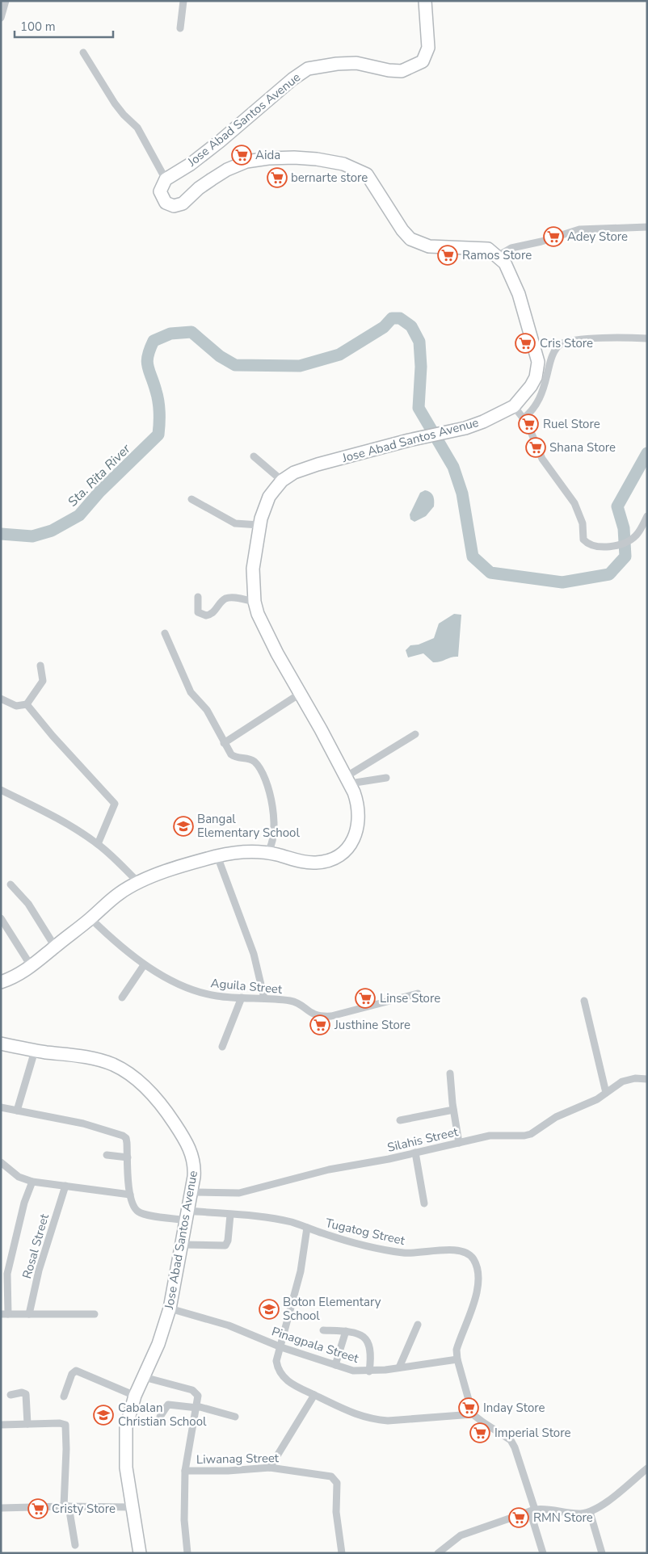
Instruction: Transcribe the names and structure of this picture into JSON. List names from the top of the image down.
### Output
{
  "streets": {
    "highway": ["Jose Abad Santos Avenue"],
    "street": [
      "Aguila Street",
      "Silahis Street",
      "Tugatog Street",
      "Rosal Street",
      "Pinagpala Street",
      "Liwanag Street"
    ]
  },
  "crossings": [
    ["Jose Abad Santos Avenue", "Aguila Street"],
    ["Jose Abad Santos Avenue", "Silahis Street"],
    ["Jose Abad Santos Avenue", "Tugatog Street"],
    ["Jose Abad Santos Avenue", "Pinagpala Street"],
    ["Tugatog Street", "Pinagpala Street"]
  ],
  "water": ["Sta. Rita River"],
  "places": {
    "supermarket": [
      "Aida",
      "bernarte store",
      "Adey Store",
      "Ramos Store",
      "Cris Store",
      "Ruel Store",
      "Shana Store",
      "Linse Store",
      "Justhine Store",
      "Inday Store",
      "Imperial Store",
      "Cristy Store",
      "RMN Store"
    ],
    "school or university": ["Bangal Elementary School", "Boton Elementary School", "Cabalan Christian School"]
  },
  "scale_bar": "100 m"
}
